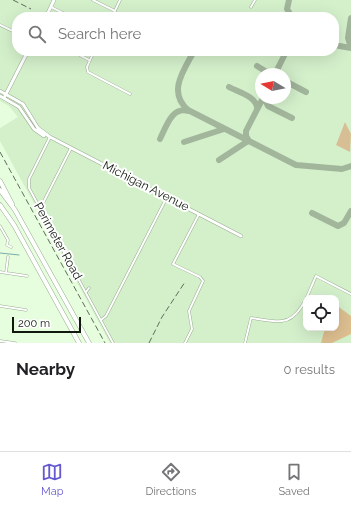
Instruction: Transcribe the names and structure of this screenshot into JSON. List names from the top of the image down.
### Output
{
  "streets": {
    "street": ["Michigan Avenue", "Perimeter Road"]
  },
  "crossings": [
    ["Michigan Avenue", "Perimeter Road"]
  ],
  "scale_bar": "200 m",
  "north": "left",
  "page": {
    "search": "Search here",
    "scale": "200 m",
    "heading": ["Nearby", "0 results"],
    "nav": ["Map", "Directions", "Saved"]
  }
}
